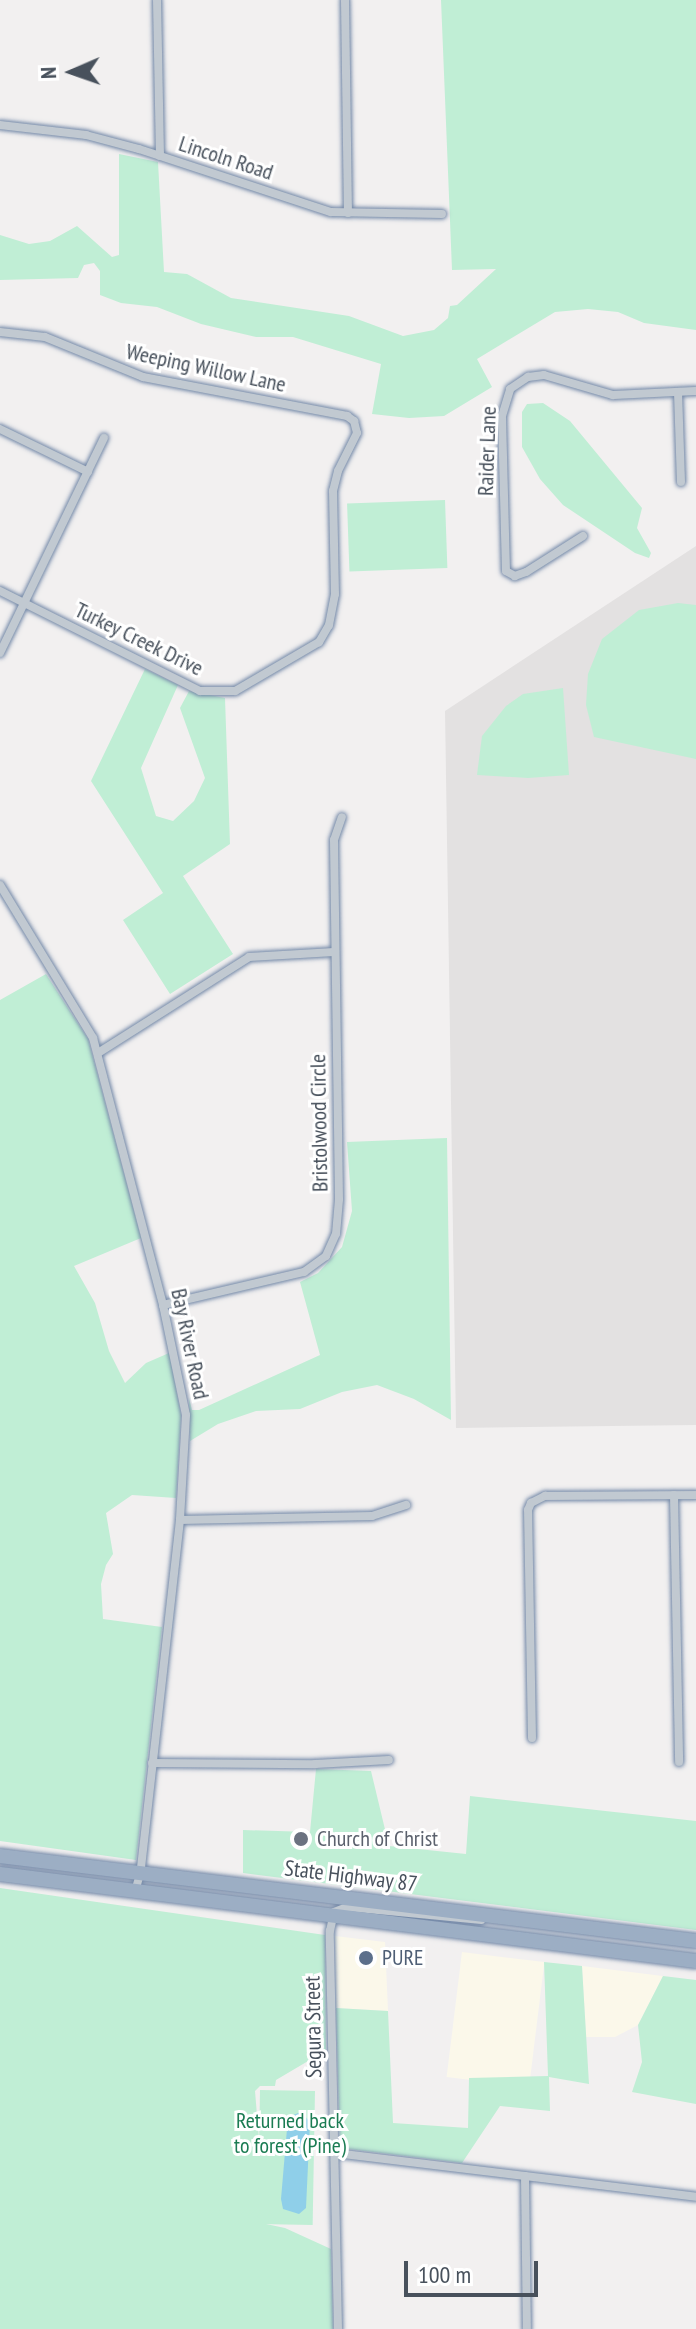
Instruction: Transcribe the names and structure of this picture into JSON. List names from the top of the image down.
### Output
{
  "streets": {
    "highway": ["State Highway 87"],
    "street": [
      "Lincoln Road",
      "Weeping Willow Lane",
      "Raider Lane",
      "Turkey Creek Drive",
      "Bristolwood Circle",
      "Bay River Road",
      "Segura Street"
    ]
  },
  "crossings": [
    ["Weeping Willow Lane", "Turkey Creek Drive"],
    ["Bristolwood Circle", "Bay River Road"],
    ["Bay River Road", "State Highway 87"]
  ],
  "parks": ["Returned back to forest (Pine)"],
  "places": ["Church of Christ", "PURE"],
  "scale_bar": "100 m",
  "north": "left"
}
